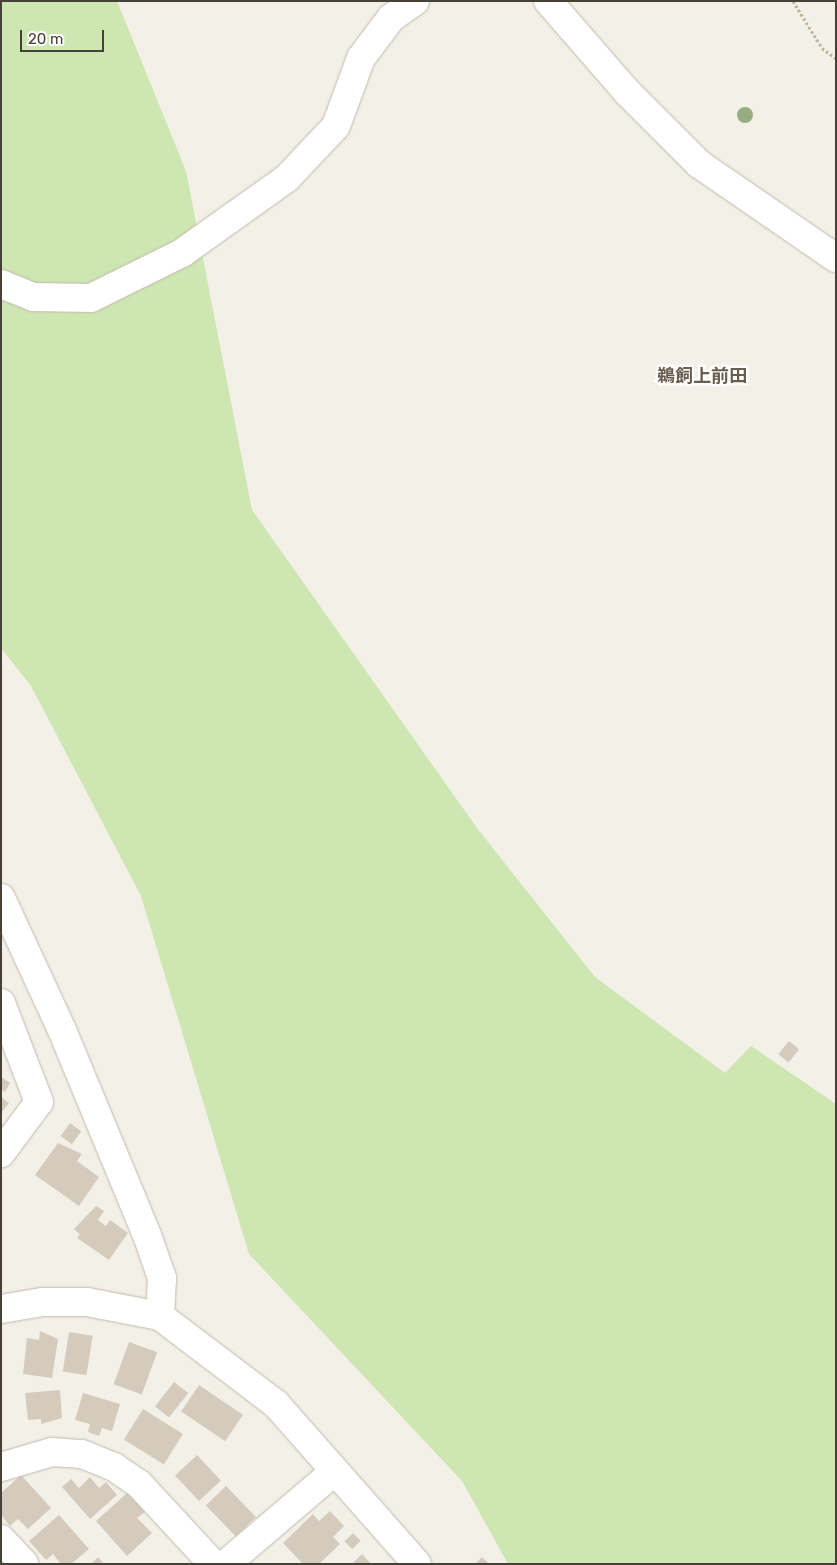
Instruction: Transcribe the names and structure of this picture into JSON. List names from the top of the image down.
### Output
{
  "districts": ["鵜飼上前田"],
  "scale_bar": "20 m"
}
